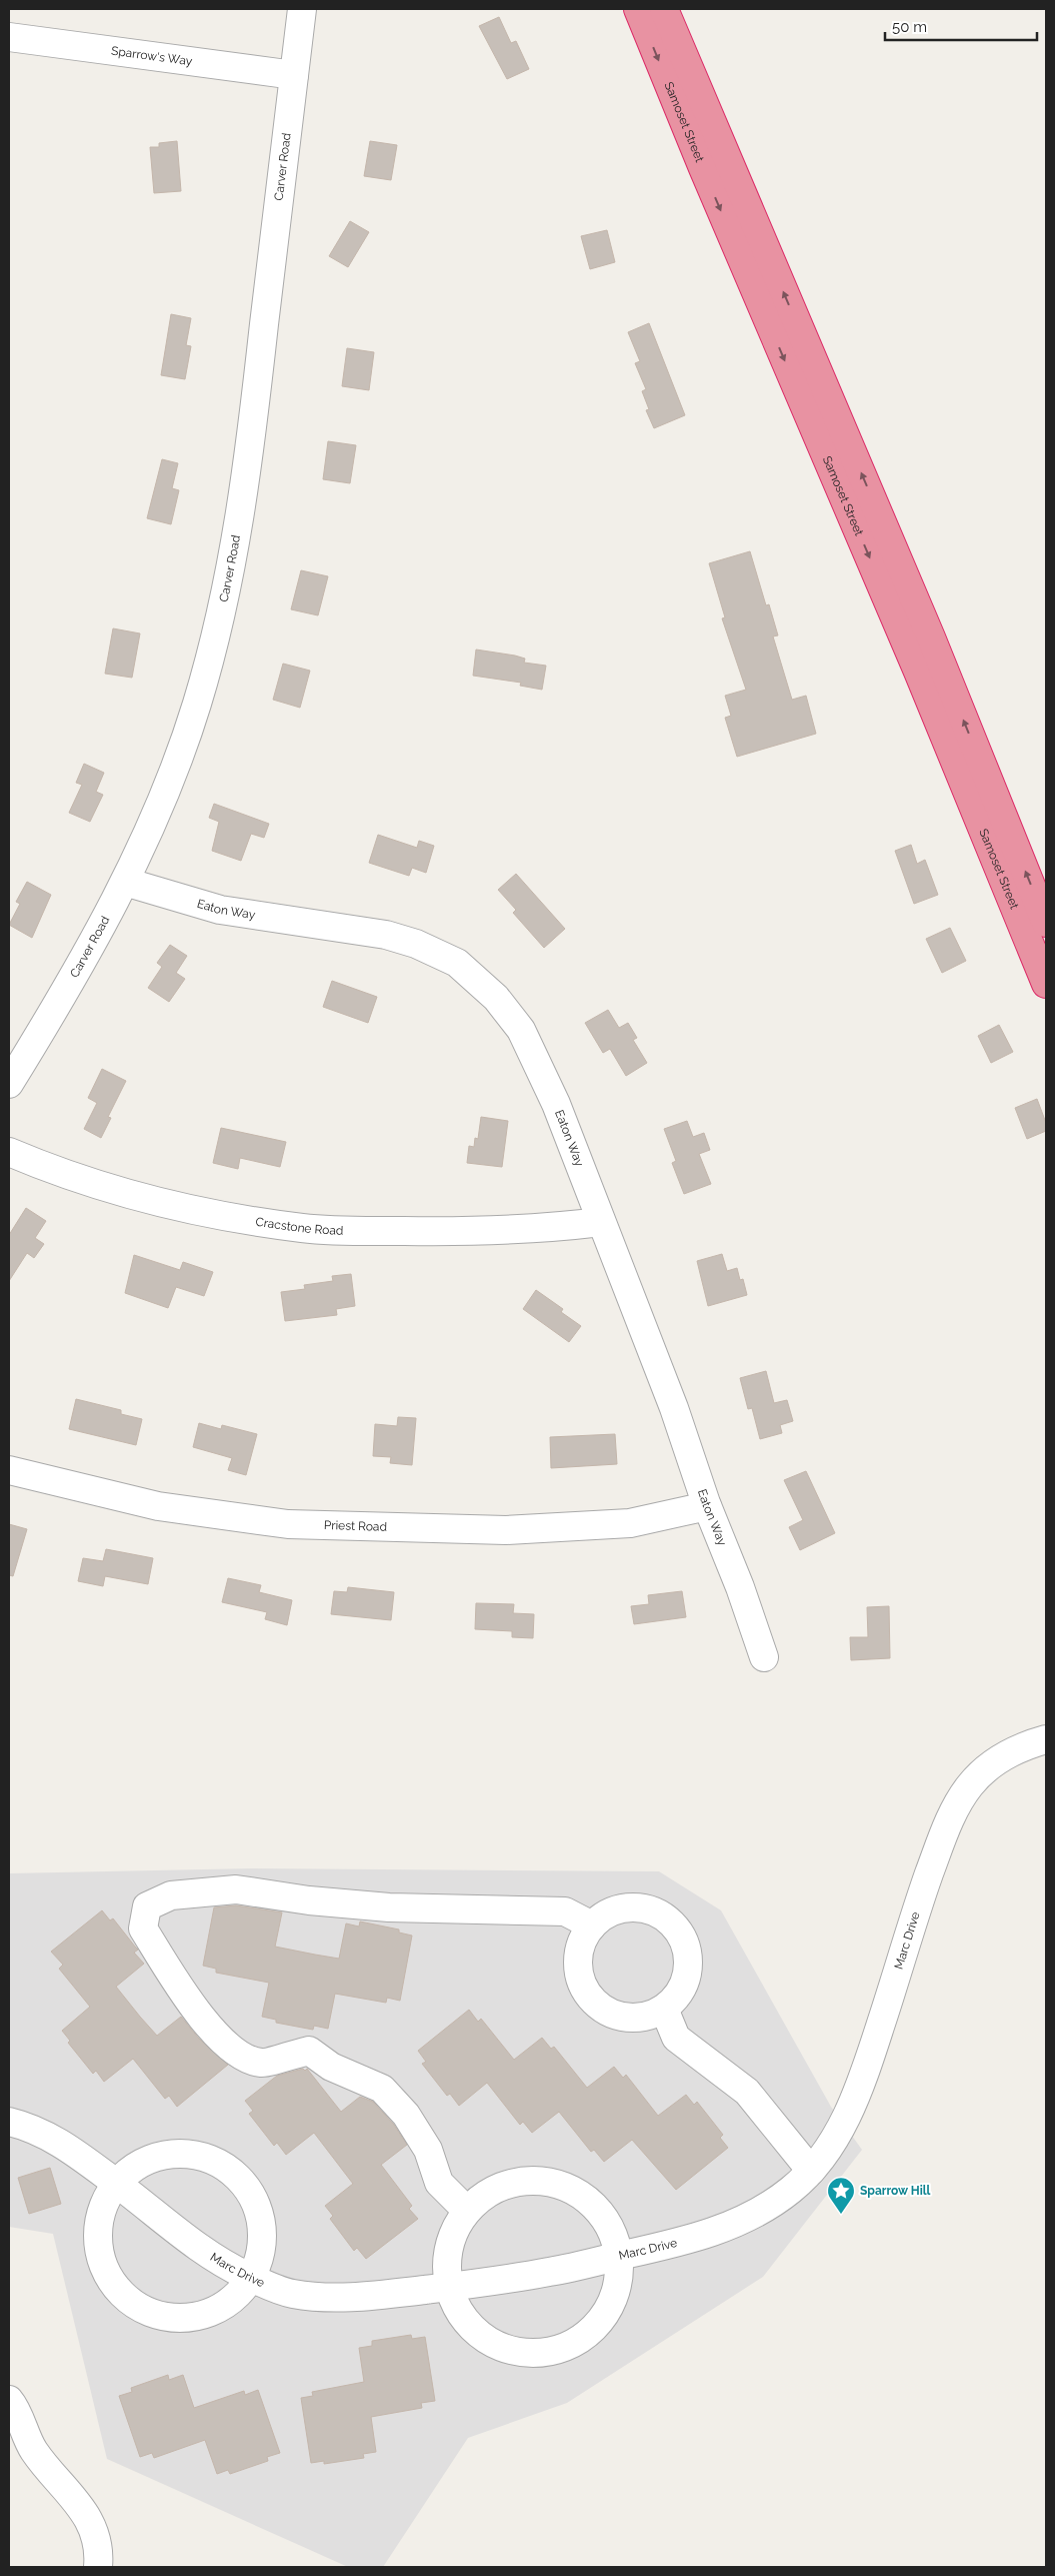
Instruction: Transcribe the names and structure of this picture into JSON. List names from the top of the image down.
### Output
{
  "streets": {
    "highway": ["Samoset Street"],
    "street": [
      "Sparrow's Way",
      "Carver Road",
      "Eaton Way",
      "Cracstone Road",
      "Priest Road",
      "Marc Drive"
    ]
  },
  "crossings": [
    ["Sparrow's Way", "Carver Road"],
    ["Carver Road", "Eaton Way"],
    ["Eaton Way", "Cracstone Road"],
    ["Eaton Way", "Priest Road"]
  ],
  "places": {
    "place": ["Sparrow Hill"]
  },
  "scale_bar": "50 m"
}
